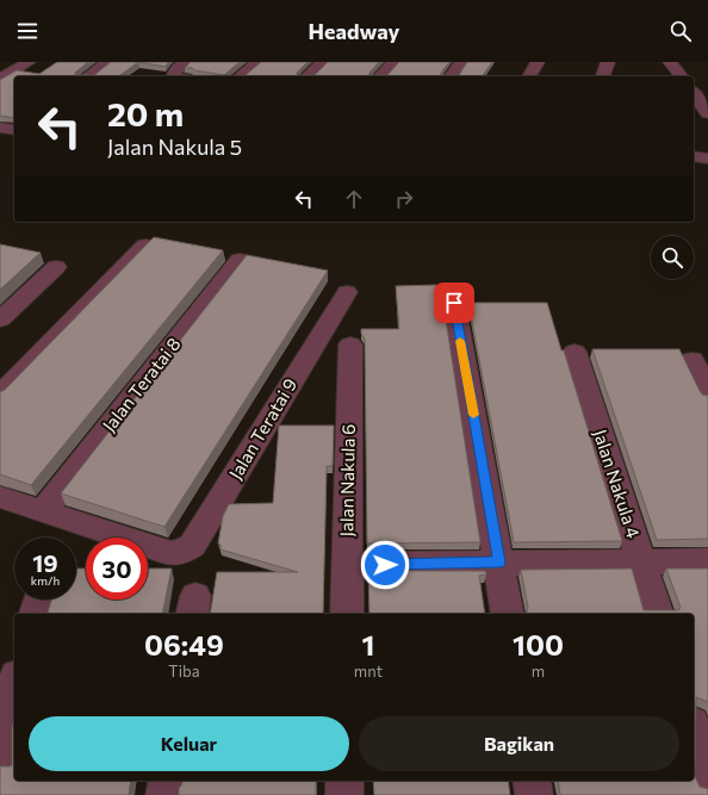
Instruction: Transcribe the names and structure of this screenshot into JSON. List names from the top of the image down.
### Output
{
  "streets": {
    "street": [
      "Jalan Teratai 8",
      "Jalan Teratai 9",
      "Jalan Nakula 6",
      "Jalan Nakula 4"
    ]
  },
  "crossings": [
    ["Jalan Teratai 8", "Jalan Teratai 9"]
  ],
  "page": {
    "header": "Headway",
    "turn": ["20 m", "Jalan Nakula 5"],
    "speed": "19 km/h",
    "limit": "30",
    "eta": [
      "06:49",
      "Tiba",
      "1",
      "mnt",
      "100",
      "m"
    ],
    "buttons": ["Keluar", "Bagikan"]
  }
}
